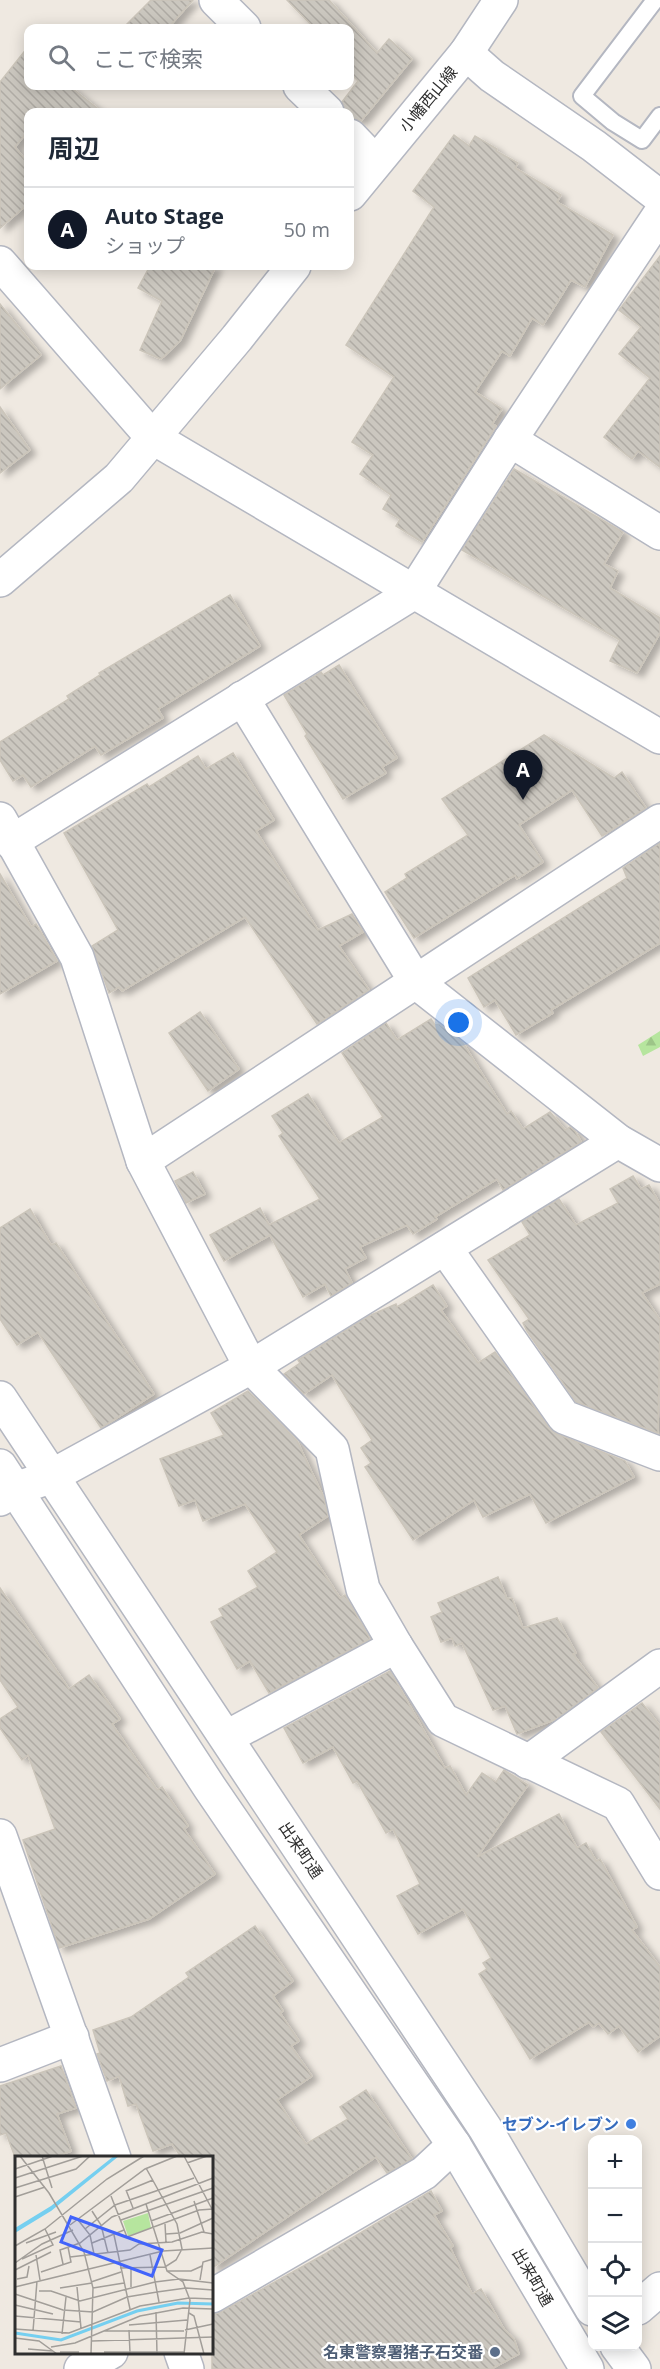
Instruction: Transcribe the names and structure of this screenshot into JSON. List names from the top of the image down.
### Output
{
  "streets": {
    "street": ["小幡西山線", "出来町通"]
  },
  "places": ["セブン-イレブン", "名東警察署猪子石交番"],
  "page": {
    "search": "ここで検索",
    "heading": "周辺",
    "list": [
      {
        "mark": "A",
        "name": "Auto Stage",
        "note": "ショップ",
        "value": "50 m"
      }
    ],
    "pins": "A",
    "map_buttons": ["+", "−"]
  }
}
